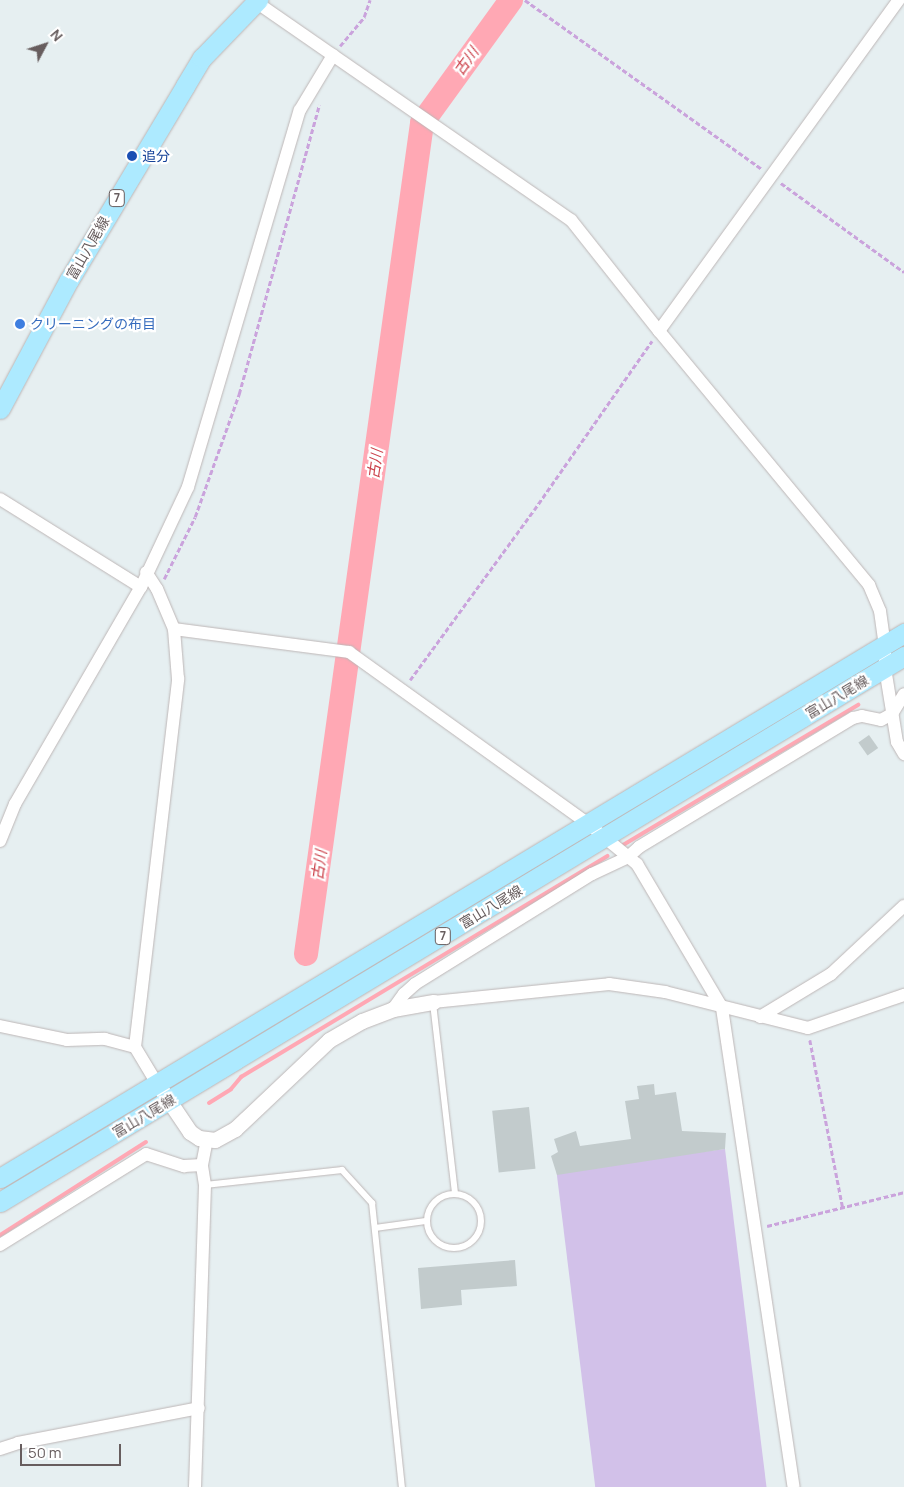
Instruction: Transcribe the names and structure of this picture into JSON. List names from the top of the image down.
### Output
{
  "streets": {
    "main road": ["7", "富山八尾線"]
  },
  "water": ["古川"],
  "places": ["追分", "クリーニングの布目"],
  "scale_bar": "50 m",
  "north": "top right"
}
